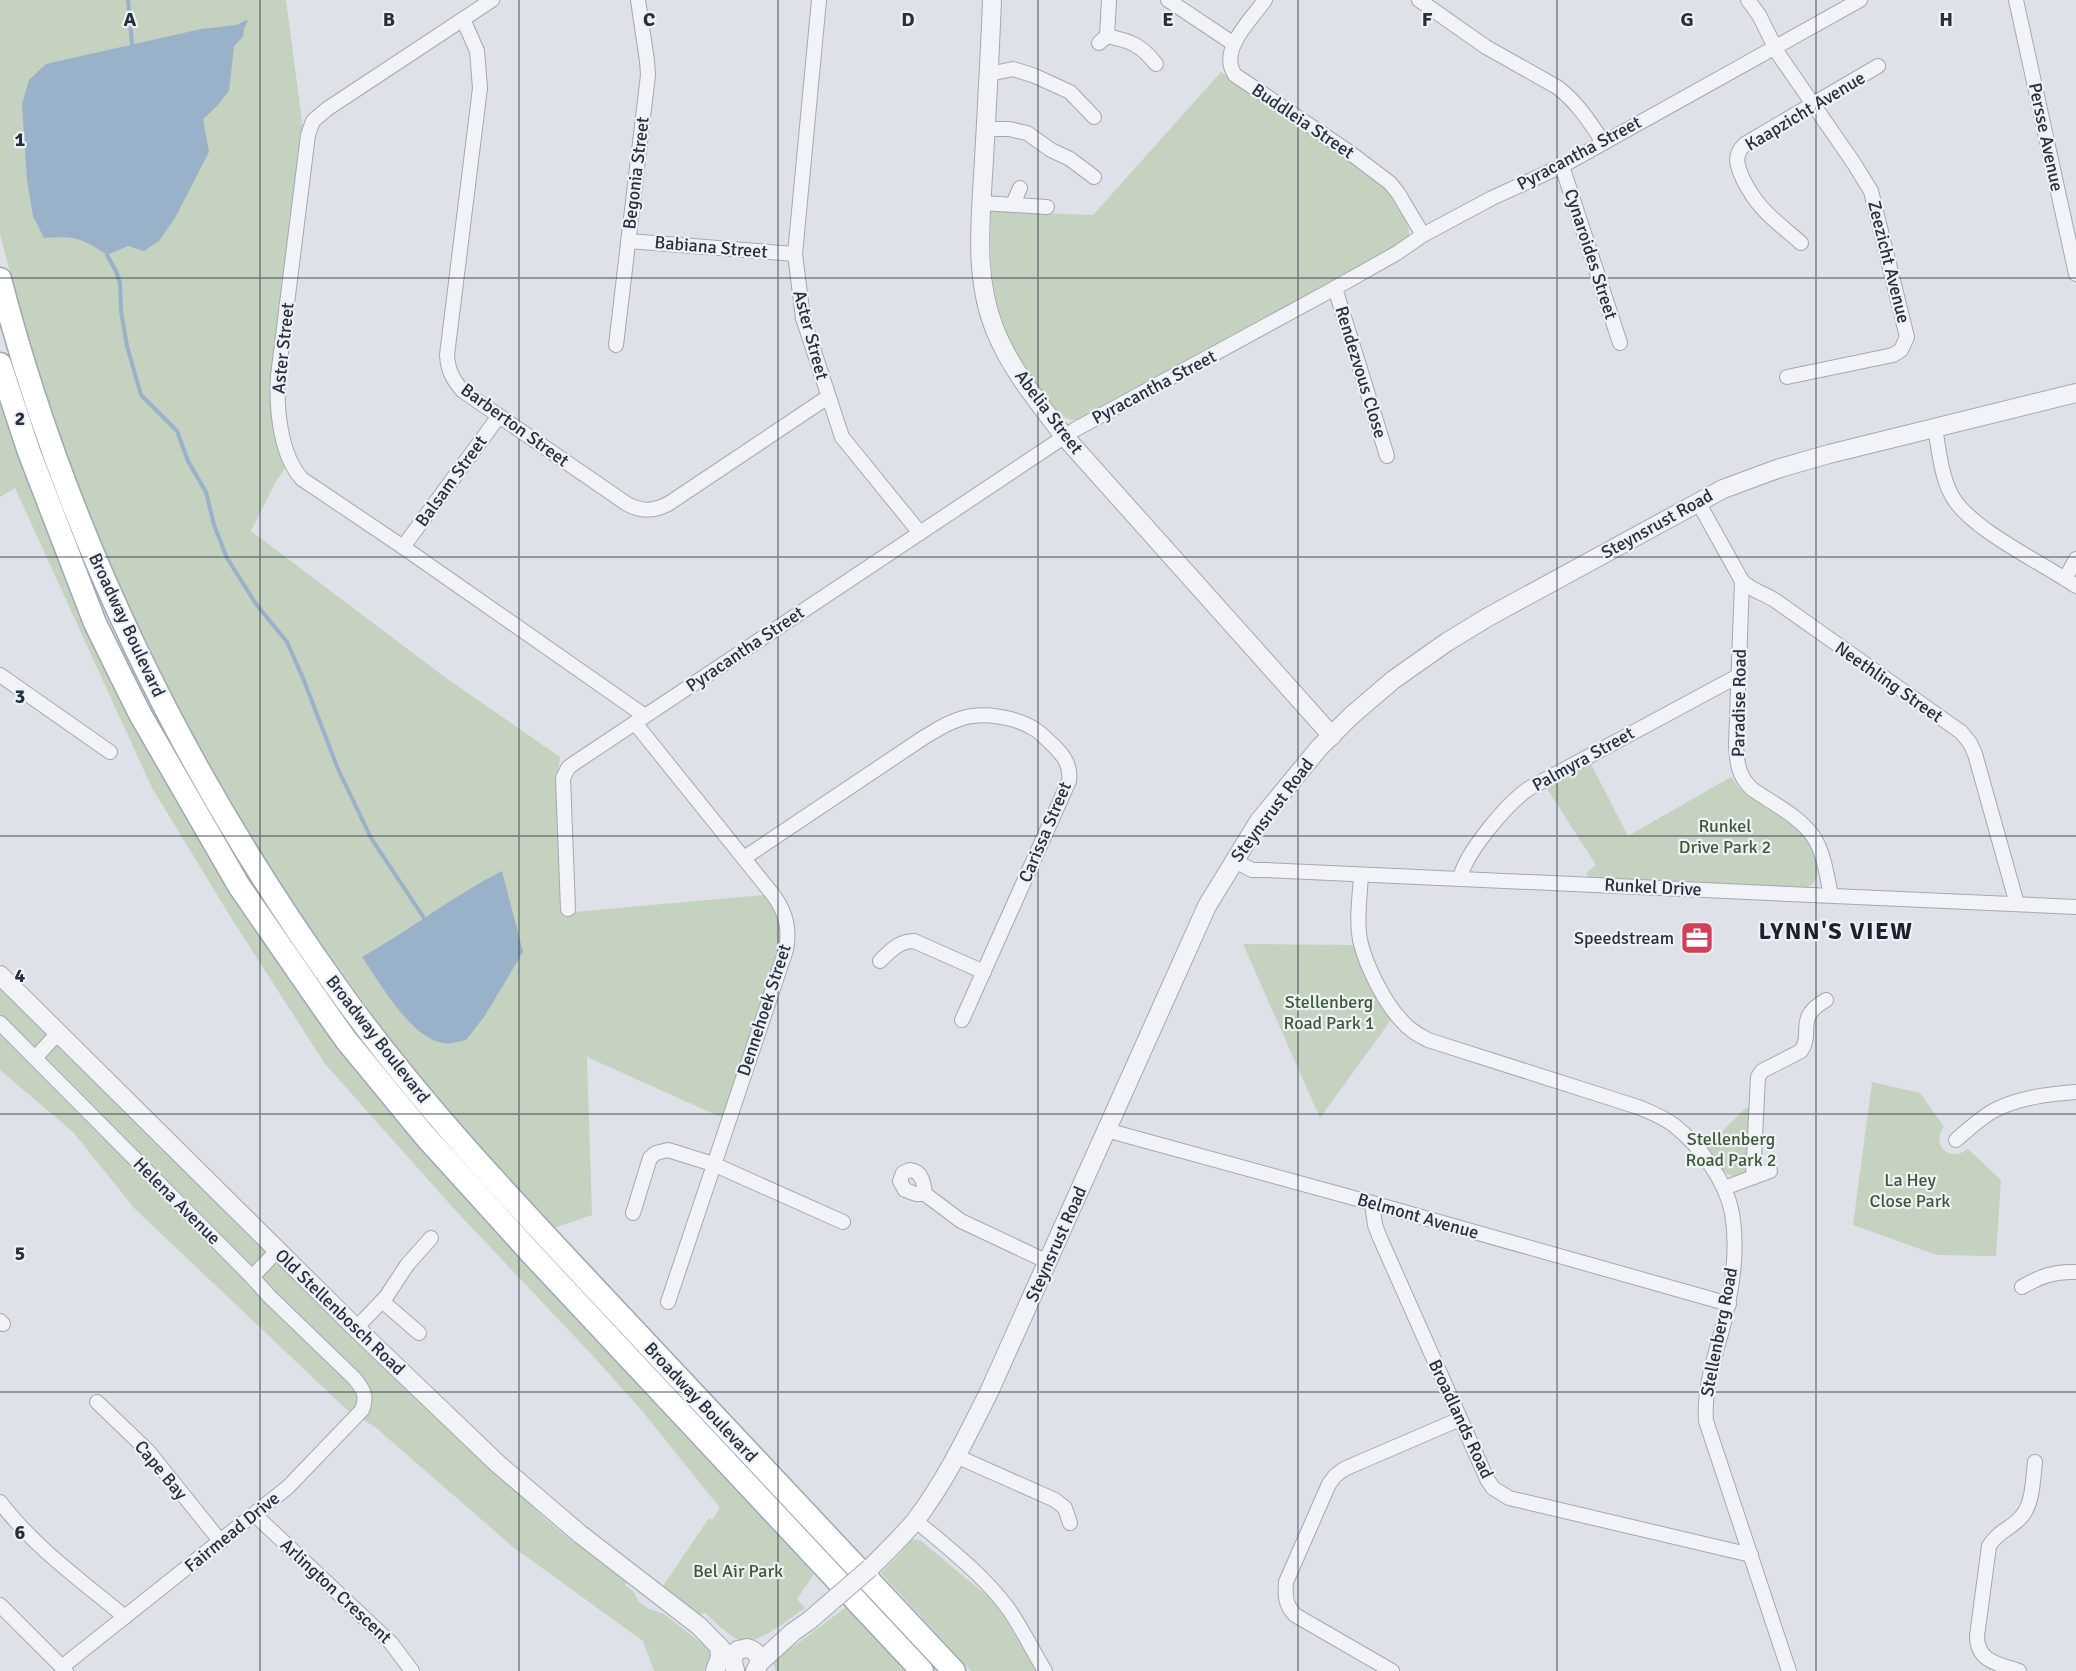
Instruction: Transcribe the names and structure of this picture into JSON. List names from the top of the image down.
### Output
{
  "streets": {
    "main road": ["Broadway Boulevard"],
    "street": [
      "Kaapzicht Avenue",
      "Buddleia Street",
      "Persse Avenue",
      "Pyracantha Street",
      "Begonia Street",
      "Babiana Street",
      "Cynaroides Street",
      "Zeezicht Avenue",
      "Aster Street",
      "Rendezvous Close",
      "Abelia Street",
      "Barberton Street",
      "Balsam Street",
      "Steynsrust Road",
      "Neethling Street",
      "Paradise Road",
      "Palmyra Street",
      "Carissa Street",
      "Runkel Drive",
      "Dennehoek Street",
      "Helena Avenue",
      "Belmont Avenue",
      "Old Stellenbosch Road",
      "Stellenberg Road",
      "Broadlands Road",
      "Cape Bay",
      "Fairmead Drive",
      "Arlington Crescent"
    ]
  },
  "crossings": [
    ["Kaapzicht Avenue", "Zeezicht Avenue"],
    ["Buddleia Street", "Pyracantha Street"],
    ["Pyracantha Street", "Cynaroides Street"],
    ["Pyracantha Street", "Zeezicht Avenue"],
    ["Pyracantha Street", "Aster Street"],
    ["Pyracantha Street", "Rendezvous Close"],
    ["Pyracantha Street", "Abelia Street"],
    ["Pyracantha Street", "Dennehoek Street"],
    ["Begonia Street", "Babiana Street"],
    ["Babiana Street", "Aster Street"],
    ["Aster Street", "Barberton Street"],
    ["Aster Street", "Balsam Street"],
    ["Aster Street", "Dennehoek Street"],
    ["Abelia Street", "Steynsrust Road"],
    ["Barberton Street", "Balsam Street"],
    ["Steynsrust Road", "Runkel Drive"],
    ["Steynsrust Road", "Belmont Avenue"],
    ["Steynsrust Road", "Old Stellenbosch Road"],
    ["Neethling Street", "Paradise Road"],
    ["Neethling Street", "Runkel Drive"],
    ["Paradise Road", "Palmyra Street"],
    ["Paradise Road", "Runkel Drive"],
    ["Palmyra Street", "Runkel Drive"],
    ["Carissa Street", "Dennehoek Street"],
    ["Runkel Drive", "Stellenberg Road"],
    ["Helena Avenue", "Fairmead Drive"],
    ["Belmont Avenue", "Stellenberg Road"],
    ["Belmont Avenue", "Broadlands Road"],
    ["Stellenberg Road", "Broadlands Road"],
    ["Cape Bay", "Fairmead Drive"],
    ["Fairmead Drive", "Arlington Crescent"]
  ],
  "districts": ["LYNN'S VIEW"],
  "parks": [
    "Runkel Drive Park 2",
    "Stellenberg Road Park 1",
    "Stellenberg Road Park 2",
    "La Hey Close Park",
    "Bel Air Park"
  ],
  "places": {
    "office": ["Speedstream"]
  },
  "grid": {
    "columns": [
      "A",
      "B",
      "C",
      "D",
      "E",
      "F",
      "G",
      "H"
    ],
    "rows": [
      "1",
      "2",
      "3",
      "4",
      "5",
      "6"
    ]
  }
}
